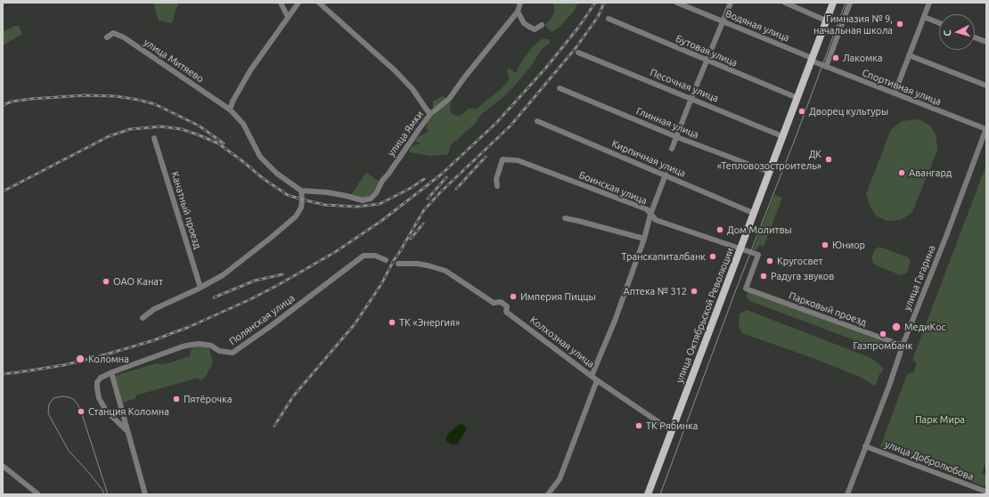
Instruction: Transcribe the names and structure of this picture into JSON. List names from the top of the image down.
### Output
{
  "streets": {
    "main road": ["улица Октябрьской Революции"],
    "street": [
      "Водяная улица",
      "Бутовая улица",
      "улица Митяево",
      "Песочная улица",
      "Спортивная улица",
      "Глинная улица",
      "улица Ямки",
      "Кирпичная улица",
      "Боинская улица",
      "Канатный проезд",
      "улица Гагарина",
      "Парковый проезд",
      "Полянская улица",
      "Колхозная улица",
      "улица Добролюбова"
    ]
  },
  "crossings": [
    ["Водяная улица", "Спортивная улица"],
    ["Водяная улица", "улица Октябрьской Революции"],
    ["Бутовая улица", "улица Октябрьской Революции"],
    ["улица Митяево", "улица Ямки"],
    ["Песочная улица", "улица Октябрьской Революции"],
    ["Спортивная улица", "улица Гагарина"],
    ["Спортивная улица", "улица Октябрьской Революции"],
    ["Глинная улица", "улица Октябрьской Революции"],
    ["Кирпичная улица", "улица Октябрьской Революции"],
    ["Боинская улица", "Парковый проезд"],
    ["Боинская улица", "улица Октябрьской Революции"],
    ["улица Гагарина", "Парковый проезд"],
    ["улица Гагарина", "улица Добролюбова"],
    ["улица Октябрьской Революции", "Колхозная улица"]
  ],
  "parks": ["Парк Мира"],
  "places": [
    "Гимназия № 9, начальная школа",
    "Лакомка",
    "Дворец культуры",
    "ДК «Тепловозостроитель»",
    "Авангард",
    "Дом Молитвы",
    "Юниор",
    "Транскапиталбанк",
    "Кругосвет",
    "Радуга звуков",
    "ОАО Канат",
    "Аптека № 312",
    "Империя Пиццы",
    "ТК «Энергия»",
    "МедиКос",
    "Газпромбанк",
    "Коломна",
    "Пятёрочка",
    "Станция Коломна",
    "ТК Рябинка"
  ],
  "north": "left"
}
